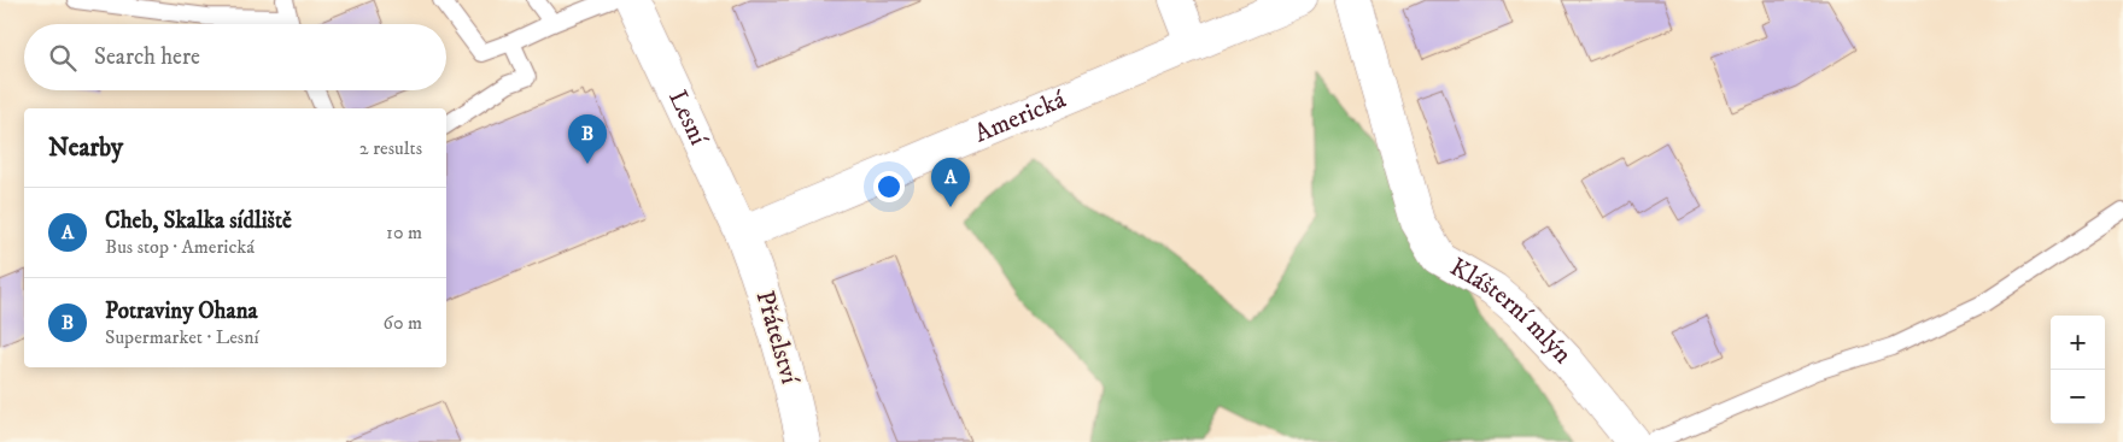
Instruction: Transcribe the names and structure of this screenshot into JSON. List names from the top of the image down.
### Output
{
  "streets": {
    "street": [
      "Americká",
      "Lesní",
      "Klášterní mlýn",
      "Přátelství"
    ]
  },
  "crossings": [
    ["Americká", "Lesní"],
    ["Americká", "Přátelství"],
    ["Lesní", "Přátelství"]
  ],
  "page": {
    "search": "Search here",
    "heading": ["Nearby", "2 results"],
    "pins": ["B", "A"],
    "list": [
      {
        "mark": "A",
        "name": "Cheb, Skalka sídliště",
        "note": "Bus stop · Americká",
        "value": "10 m"
      },
      {
        "mark": "B",
        "name": "Potraviny Ohana",
        "note": "Supermarket · Lesní",
        "value": "60 m"
      }
    ],
    "map_buttons": ["+", "−"]
  }
}
